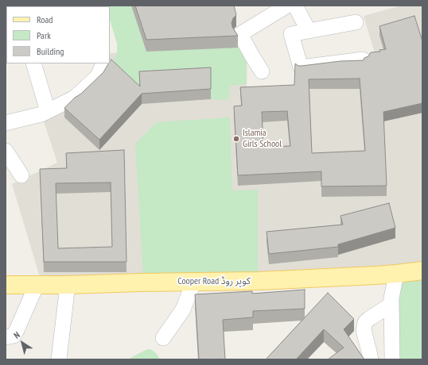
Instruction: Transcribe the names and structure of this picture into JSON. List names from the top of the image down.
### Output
{
  "streets": {
    "main road": ["Cooper Road کوپر روڈ"]
  },
  "places": ["Islamia Girls School"],
  "legend": ["Road", "Park", "Building"],
  "north": "top left"
}
